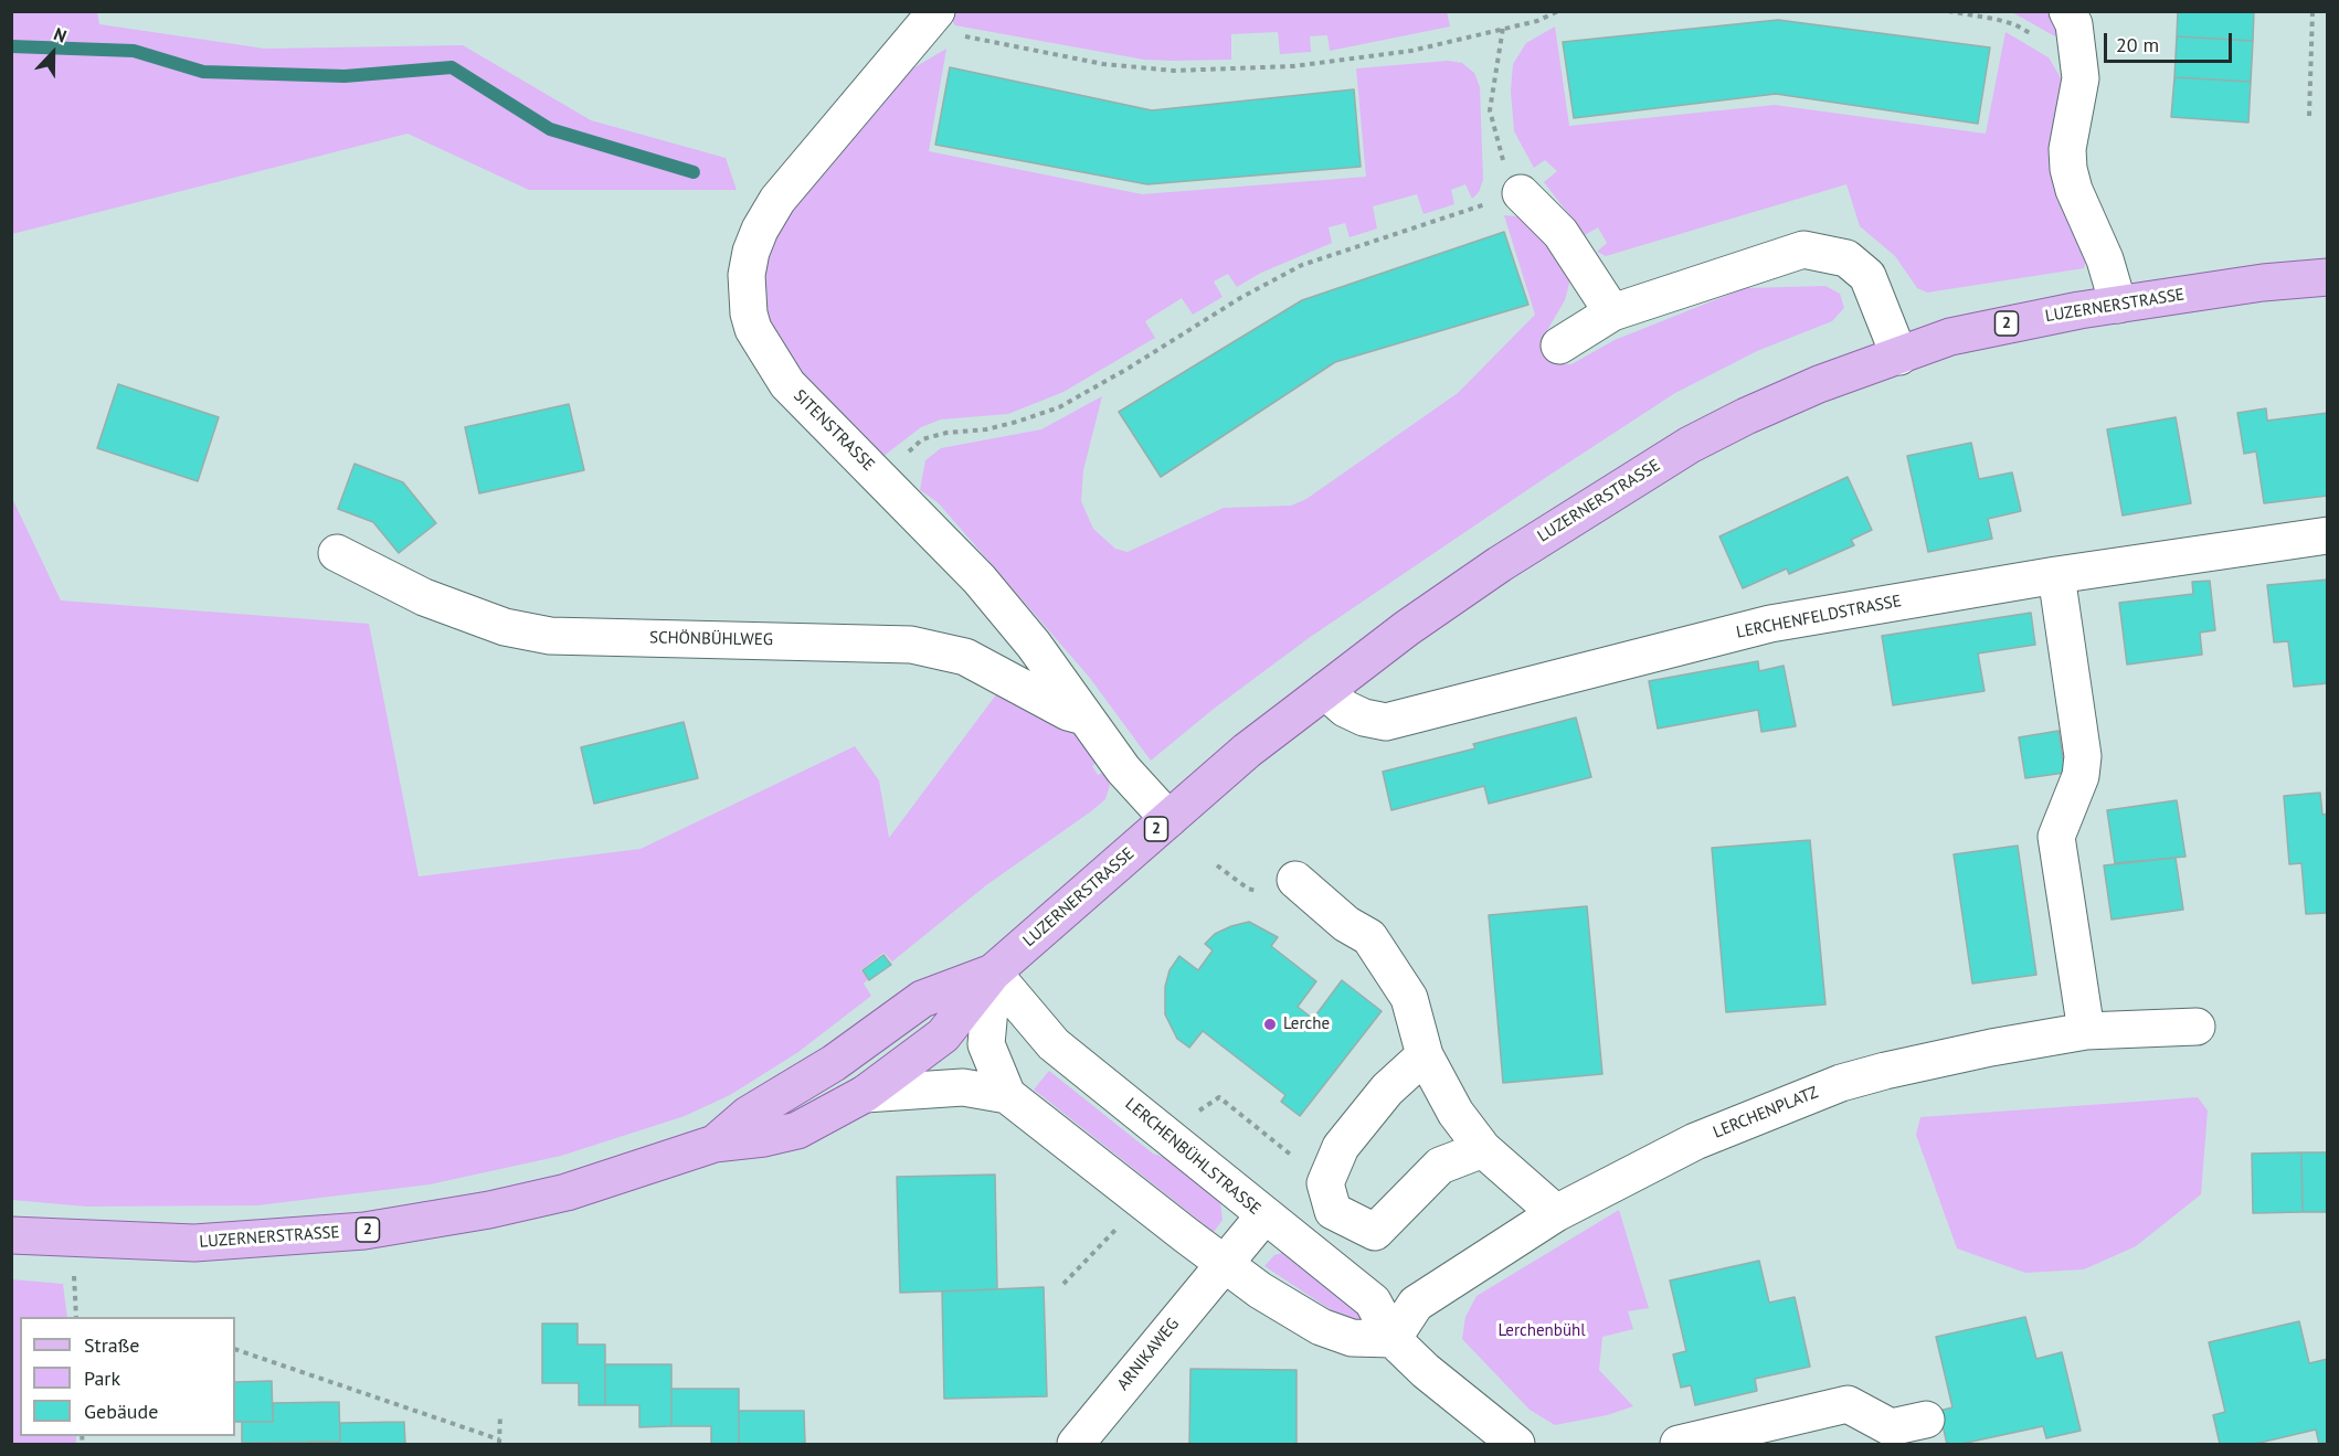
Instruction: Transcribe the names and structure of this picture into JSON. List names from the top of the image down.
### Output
{
  "streets": {
    "main road": ["LUZERNERSTRASSE", "2"],
    "street": [
      "SITENSTRASSE",
      "LERCHENFELDSTRASSE",
      "SCHÖNBÜHLWEG",
      "LERCHENPLATZ",
      "LERCHENBÜHLSTRASSE",
      "ARNIKAWEG"
    ]
  },
  "crossings": [
    ["LUZERNERSTRASSE", "SITENSTRASSE"],
    ["LUZERNERSTRASSE", "LERCHENFELDSTRASSE"],
    ["LUZERNERSTRASSE", "LERCHENBÜHLSTRASSE"],
    ["SITENSTRASSE", "SCHÖNBÜHLWEG"],
    ["LERCHENPLATZ", "LERCHENBÜHLSTRASSE"],
    ["LERCHENBÜHLSTRASSE", "ARNIKAWEG"]
  ],
  "parks": ["Lerchenbühl"],
  "places": ["Lerche"],
  "legend": ["Straße", "Park", "Gebäude"],
  "scale_bar": "20 m",
  "north": "top"
}
